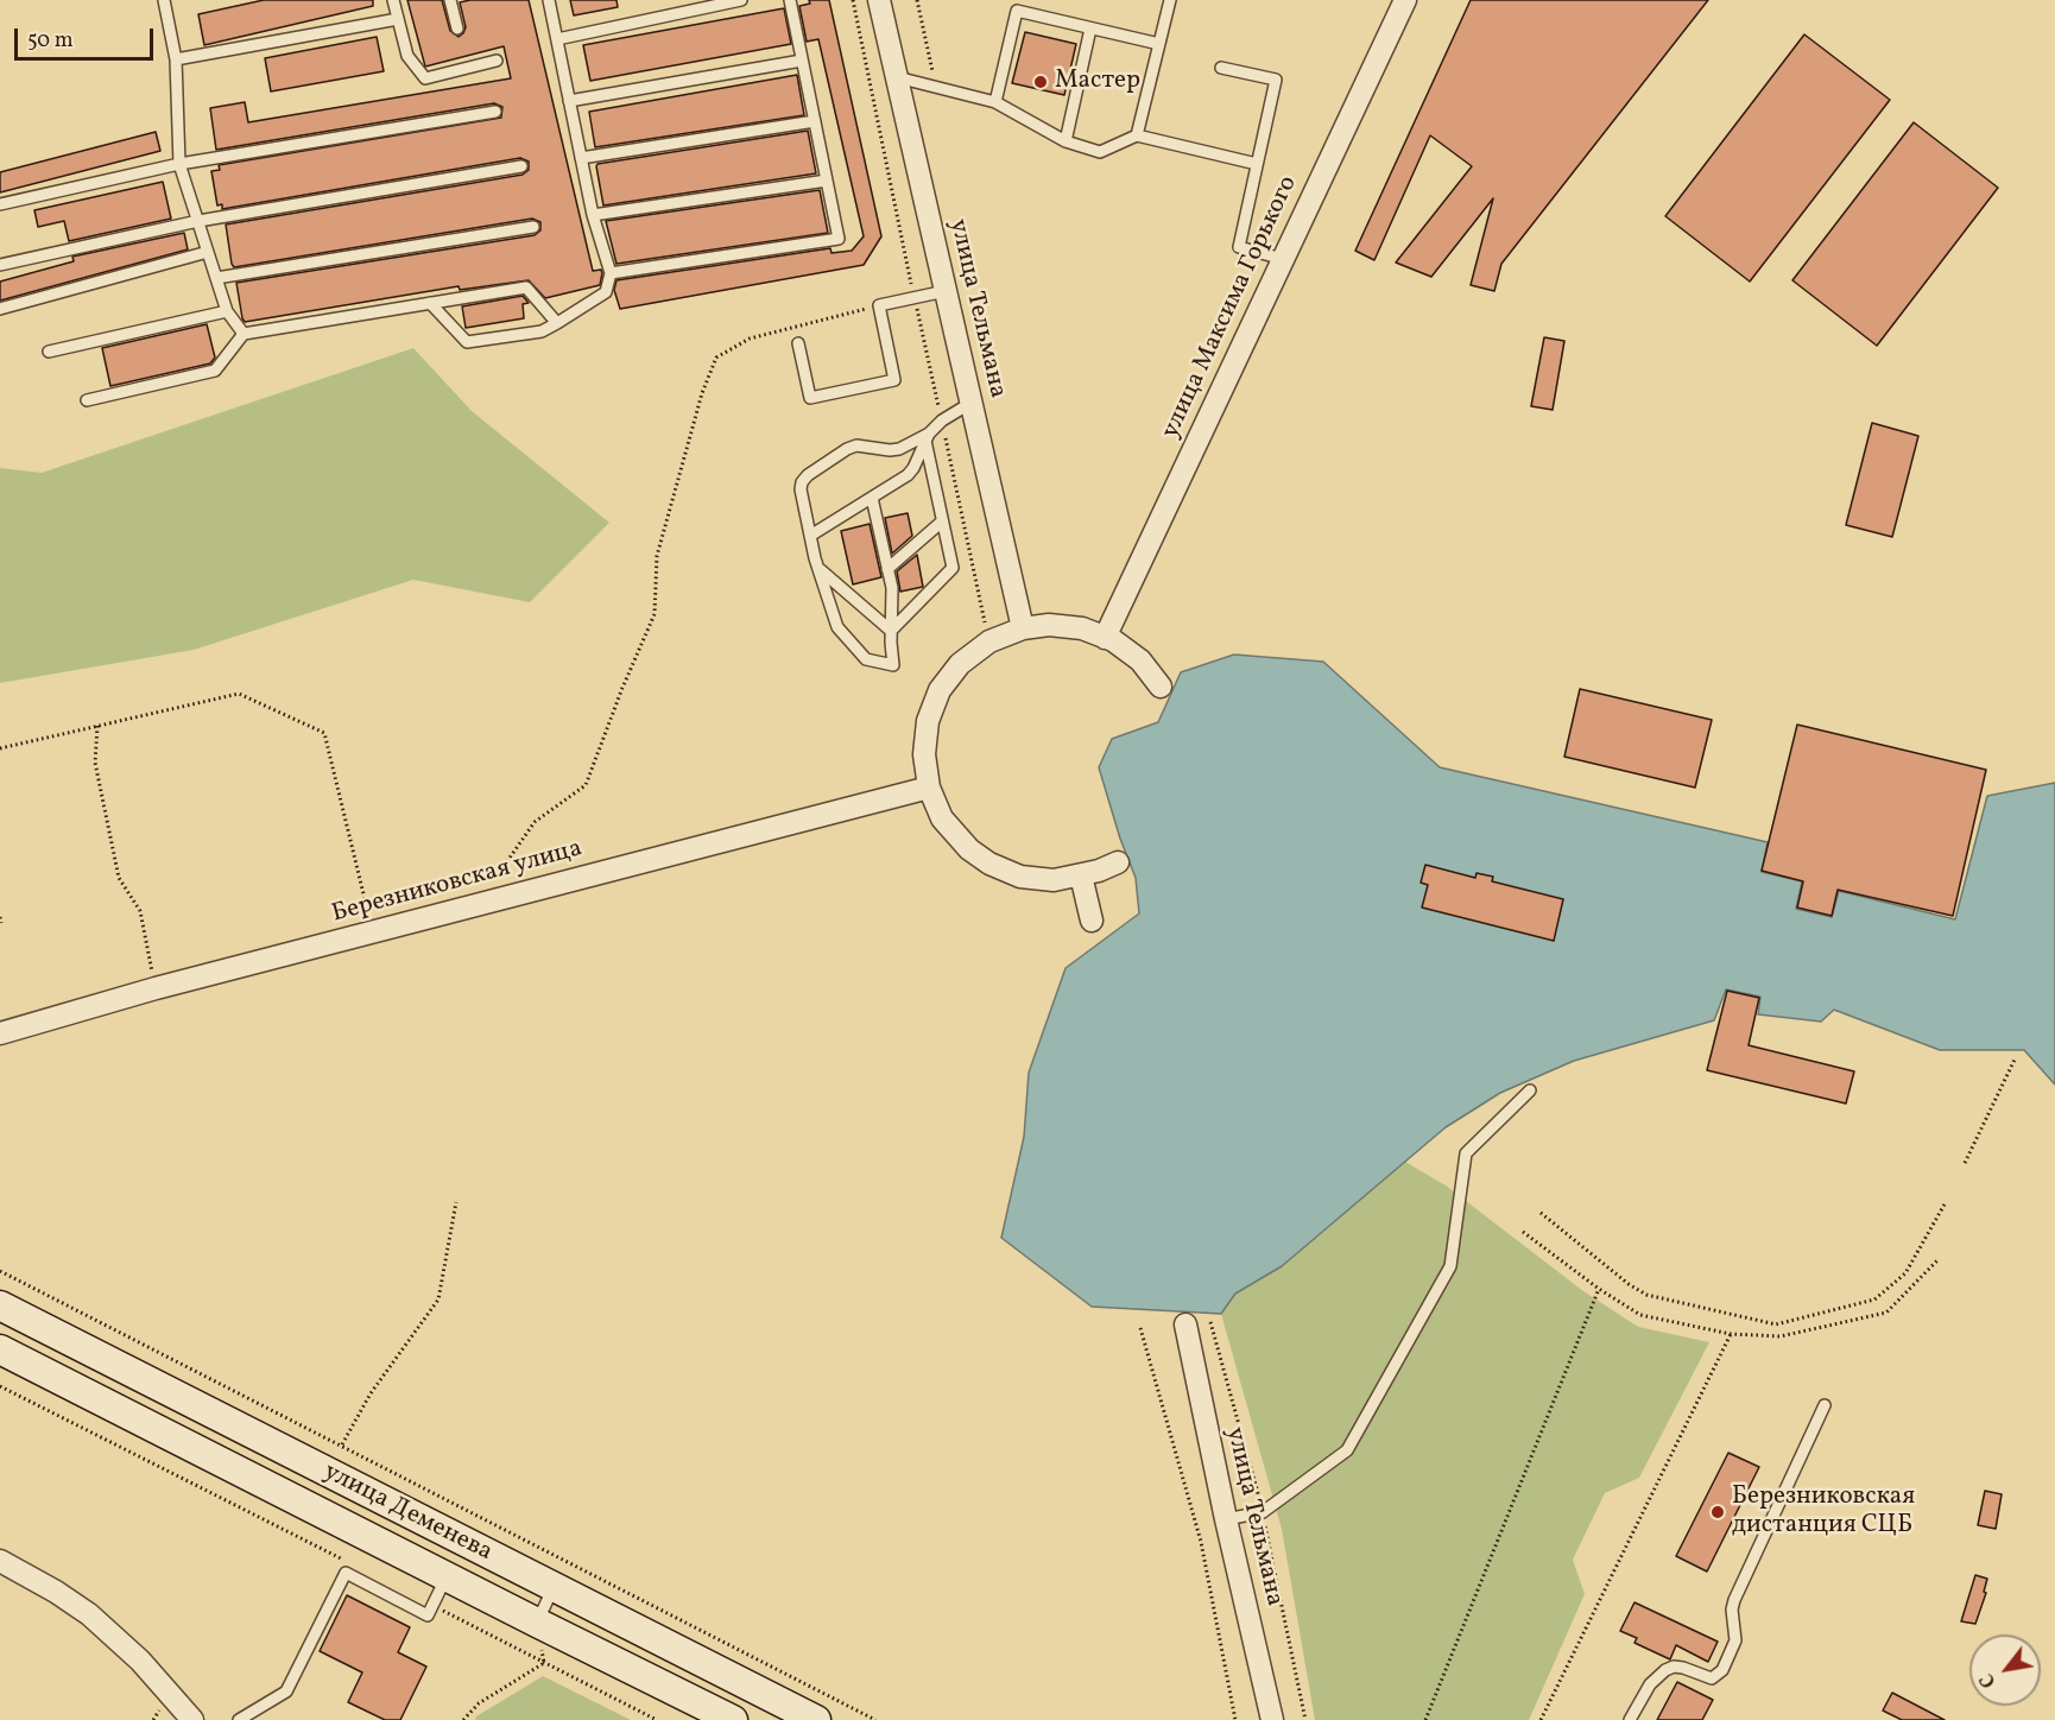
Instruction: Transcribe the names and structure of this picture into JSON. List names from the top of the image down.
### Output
{
  "streets": {
    "main road": ["улица Деменева"],
    "street": ["улица Максима Горького", "улица Тельмана", "Березниковская улица"]
  },
  "places": ["Мастер", "Березниковская дистанция СЦБ"],
  "scale_bar": "50 m",
  "north": "bottom left"
}
